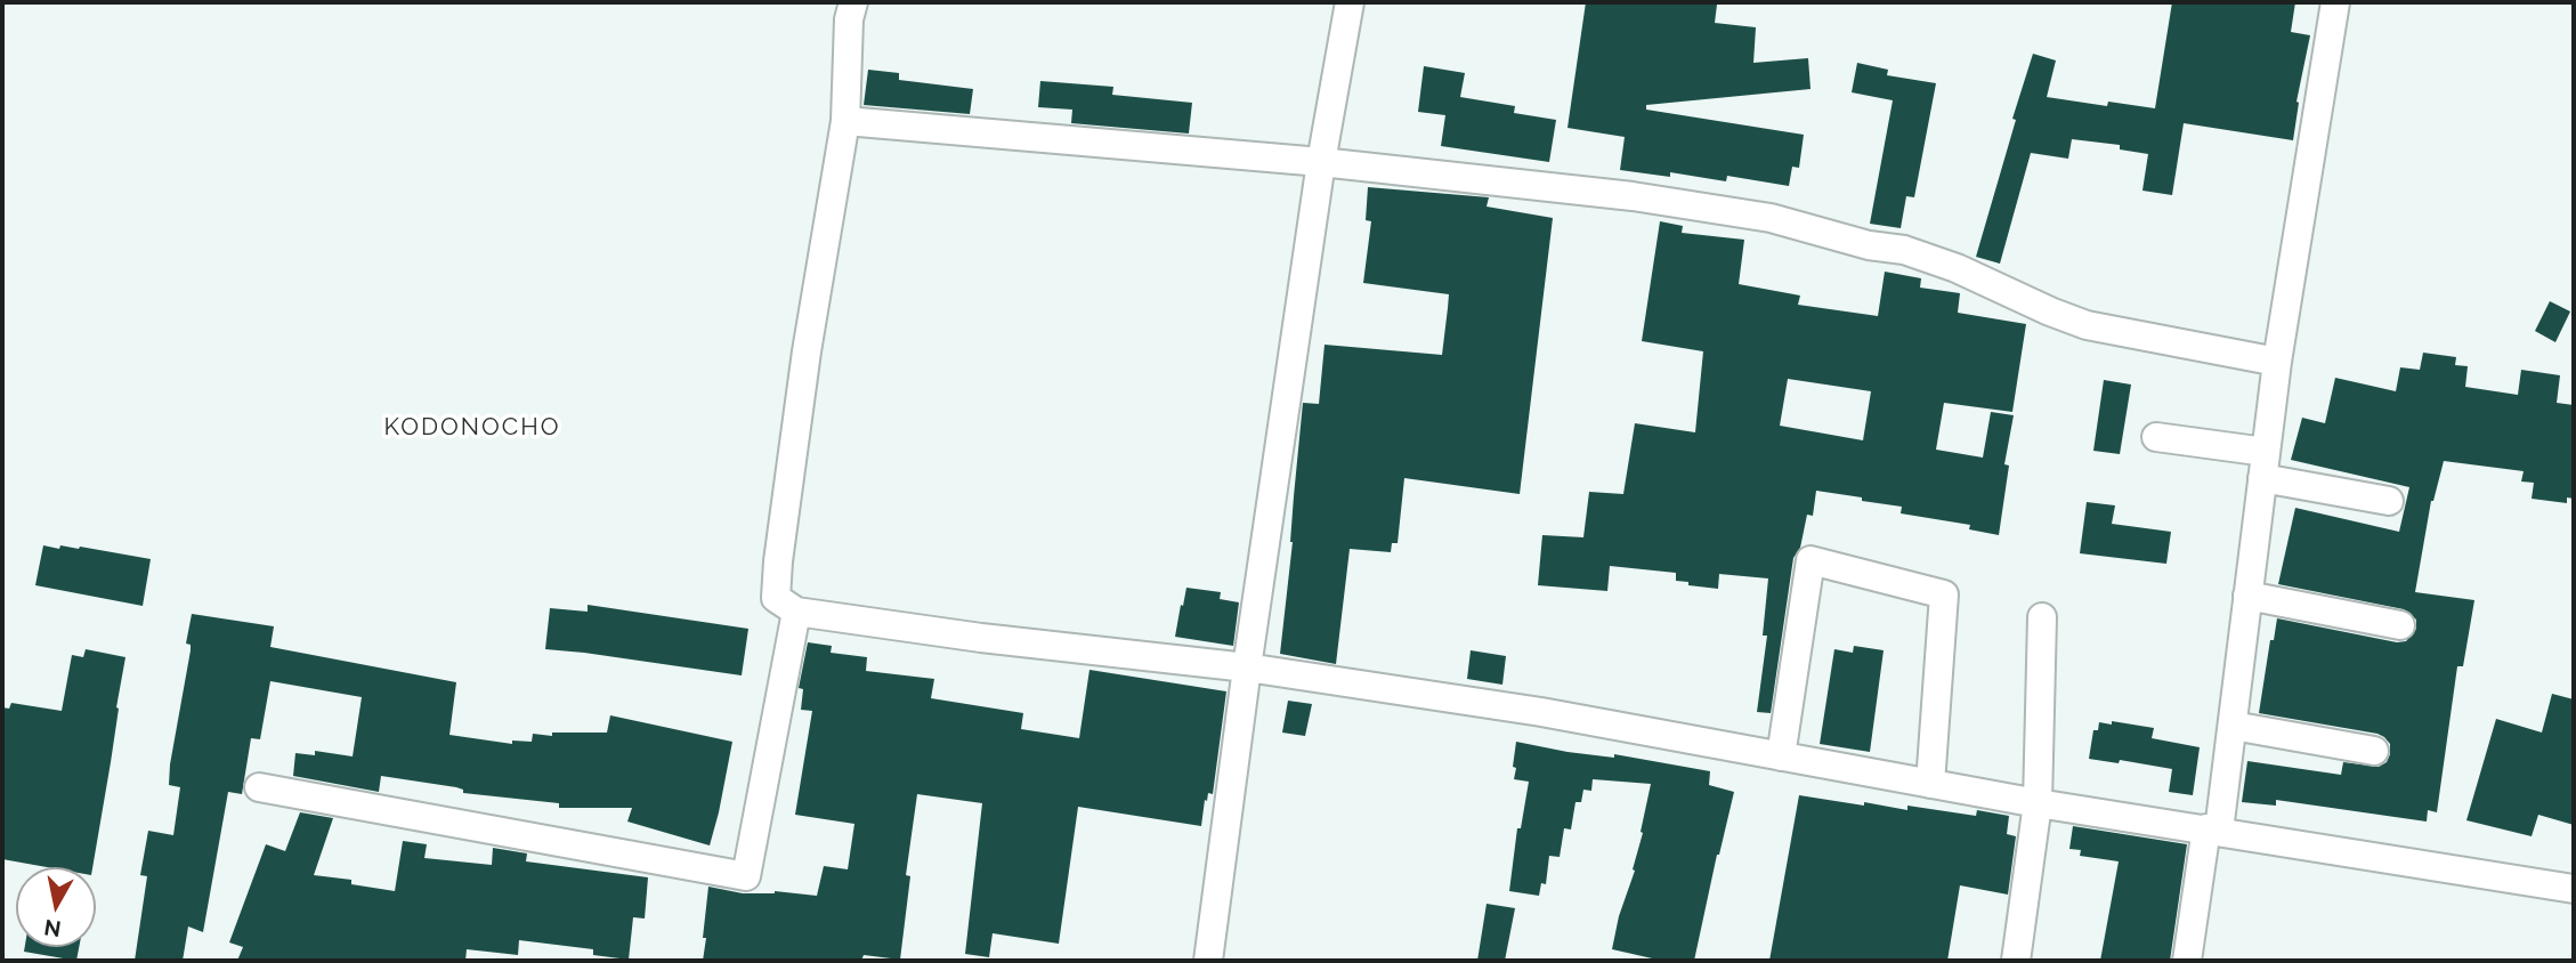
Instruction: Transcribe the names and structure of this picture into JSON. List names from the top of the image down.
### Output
{
  "districts": ["KODONOCHO"],
  "north": "bottom"
}
